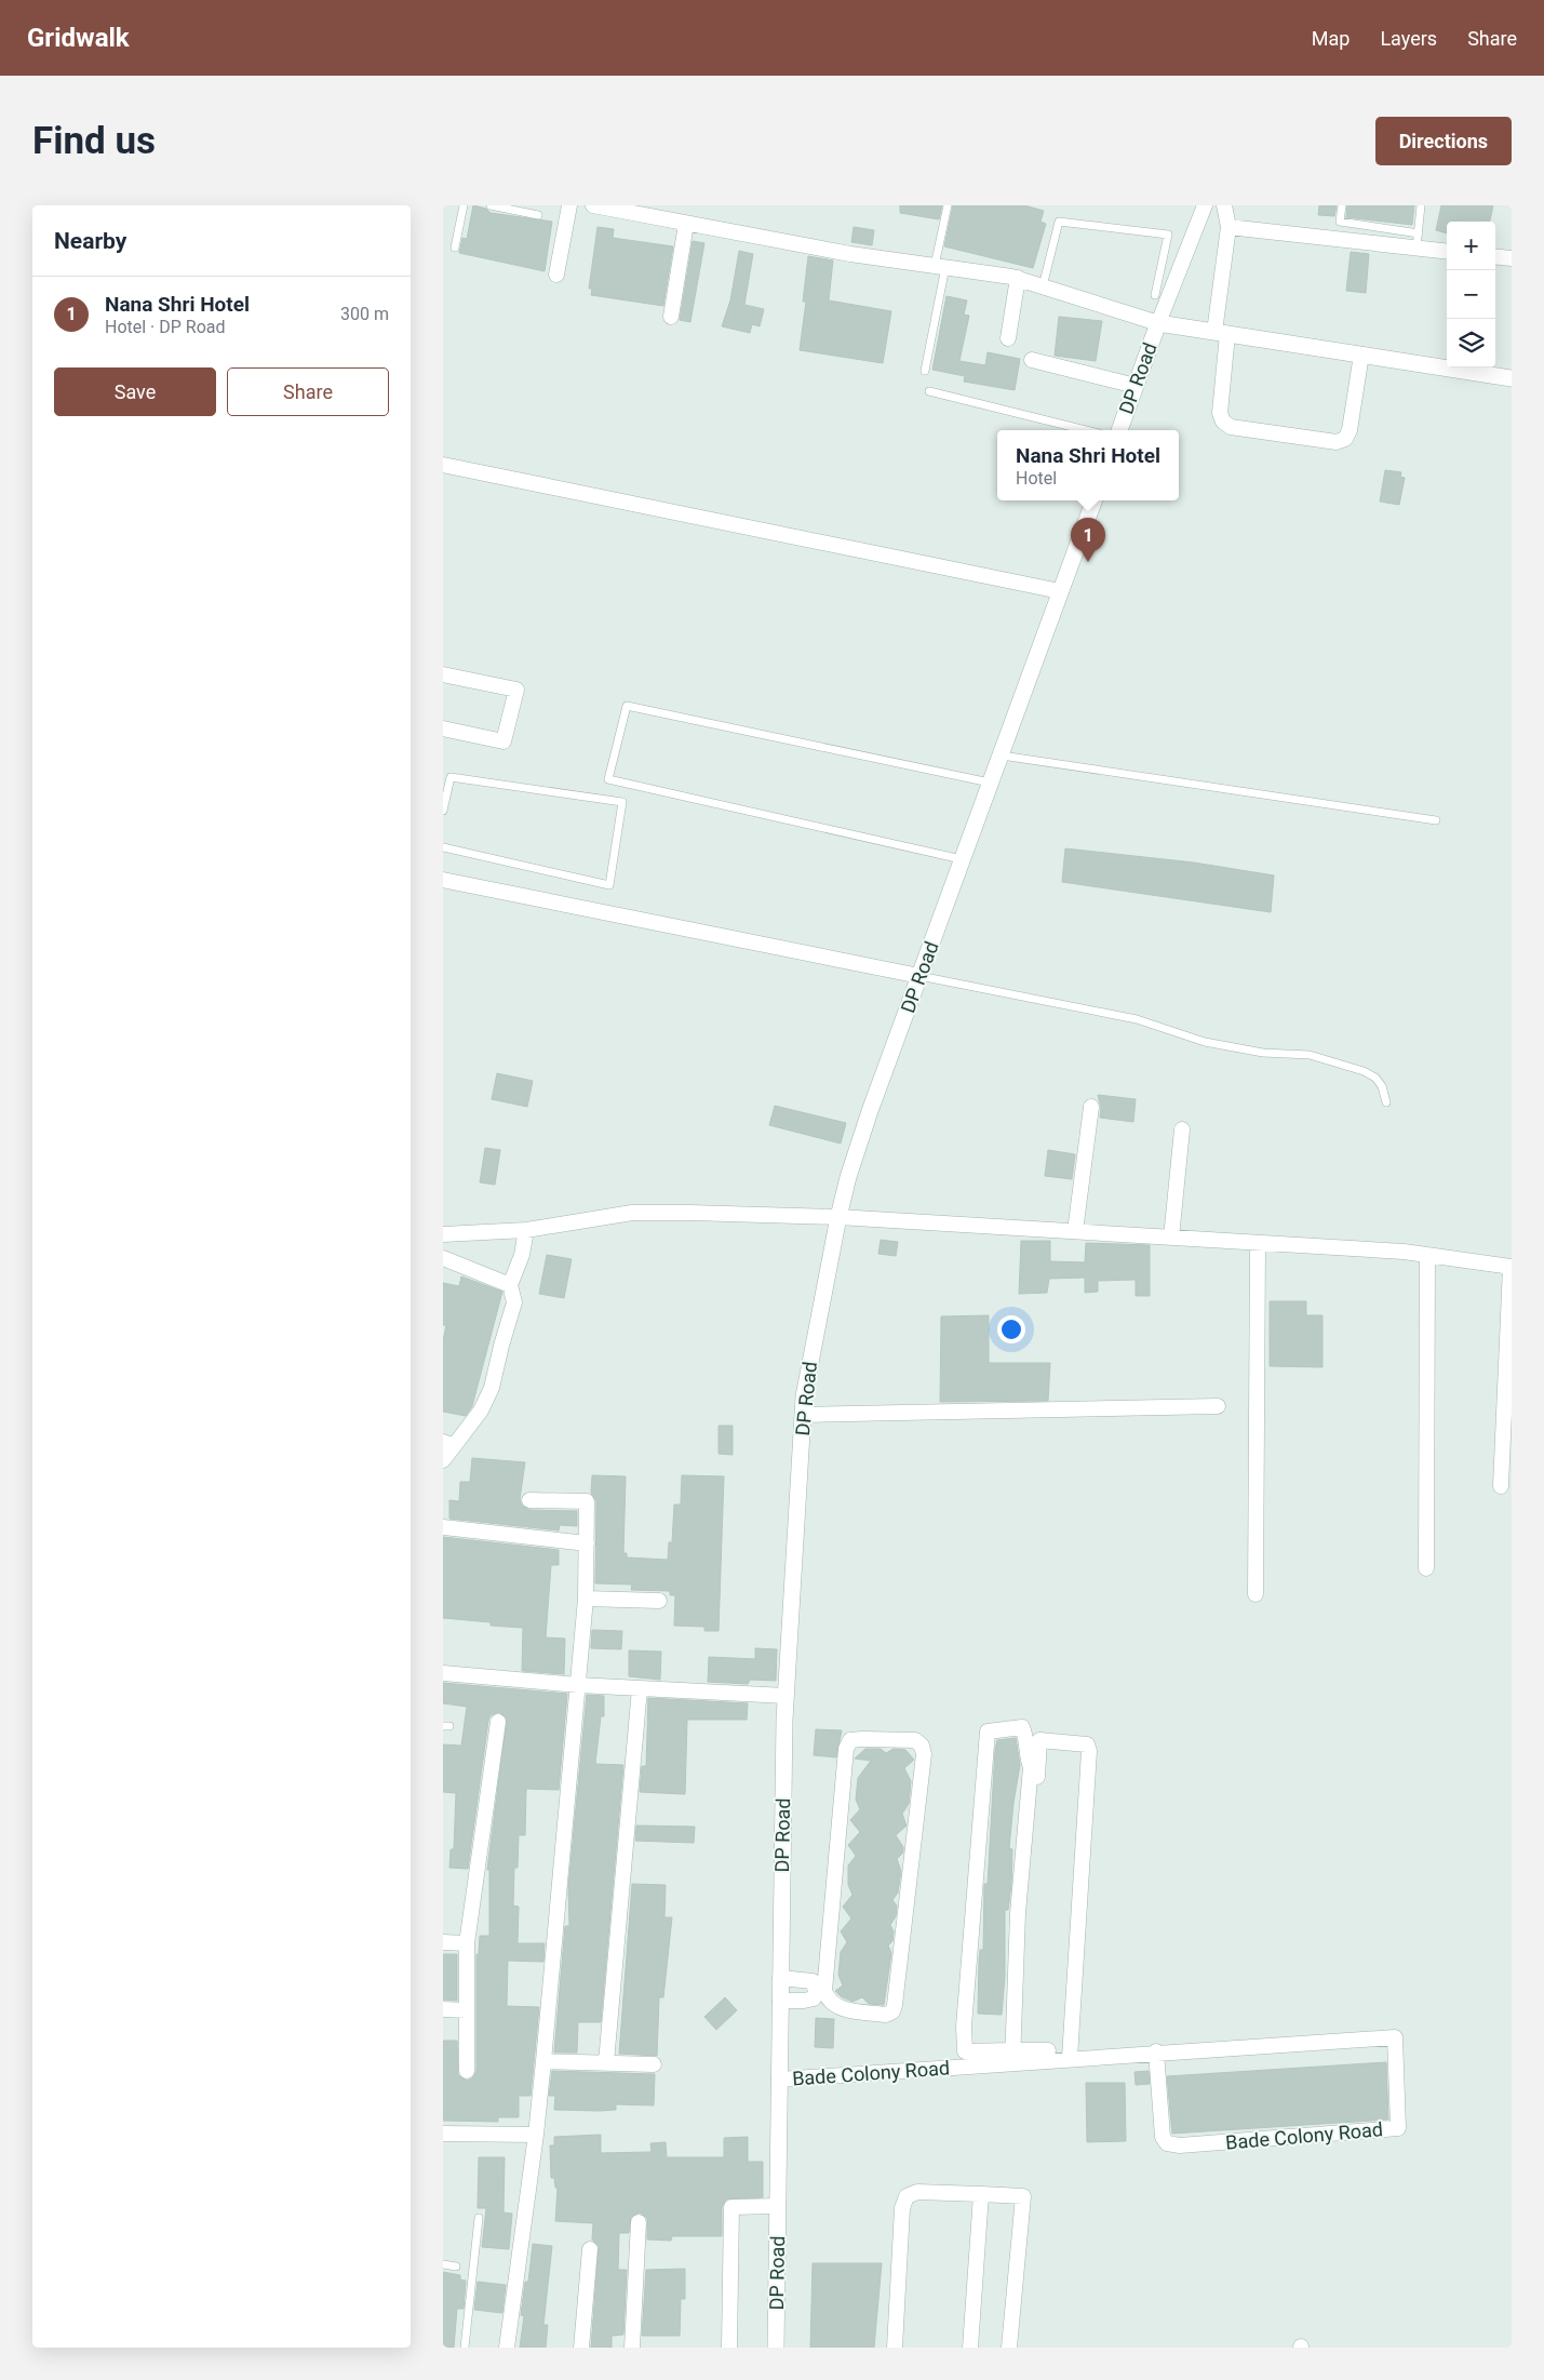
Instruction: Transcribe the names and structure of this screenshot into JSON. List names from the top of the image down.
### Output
{
  "streets": {
    "street": ["DP Road", "Bade Colony Road"]
  },
  "crossings": [
    ["DP Road", "Bade Colony Road"]
  ],
  "page": {
    "header": "Gridwalk",
    "nav": ["Map", "Layers", "Share"],
    "buttons": [
      "Directions",
      ["Save", "Share"]
    ],
    "title": "Find us",
    "heading": "Nearby",
    "map_buttons": ["+", "−"],
    "list": [
      {
        "mark": "1",
        "name": "Nana Shri Hotel",
        "note": "Hotel · DP Road",
        "value": "300 m"
      }
    ],
    "popup": ["Nana Shri Hotel", "Hotel"],
    "pins": "1"
  }
}
